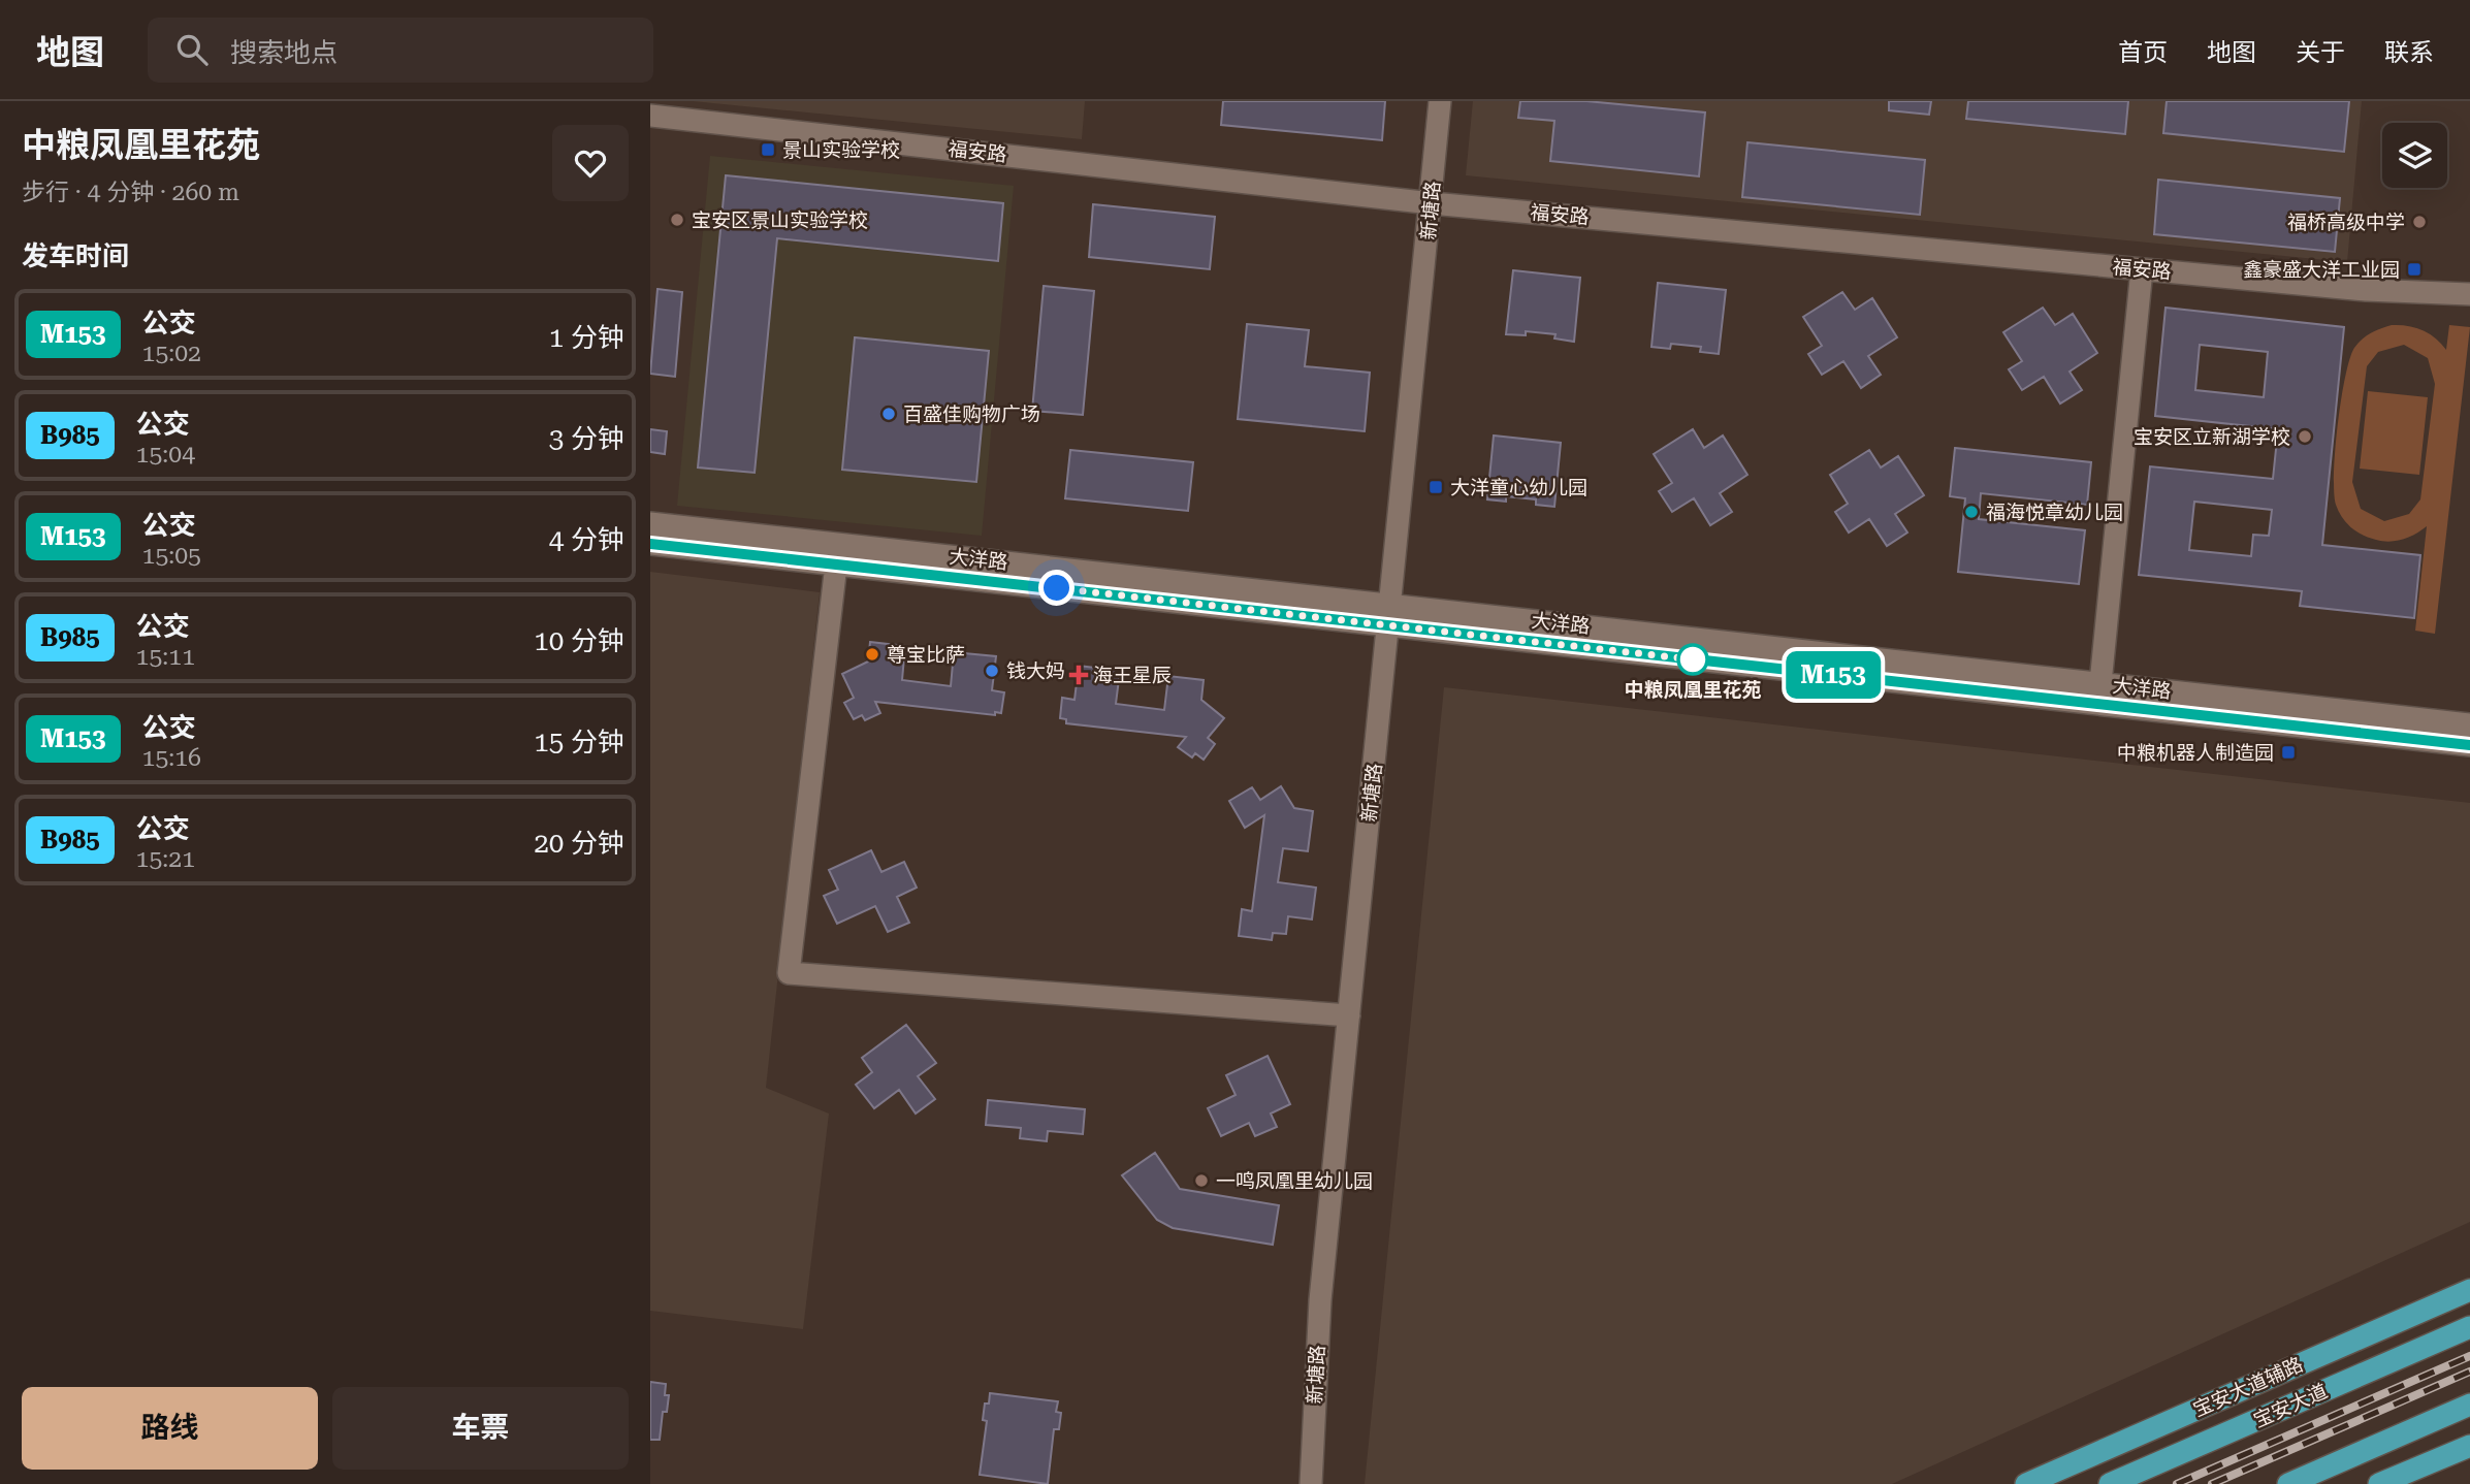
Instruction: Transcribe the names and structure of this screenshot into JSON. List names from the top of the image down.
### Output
{
  "streets": {
    "main road": ["宝安大道辅路", "宝安大道"],
    "street": ["福安路", "新塘路", "大洋路"]
  },
  "crossings": [
    ["福安路", "新塘路"],
    ["新塘路", "大洋路"]
  ],
  "places": {
    "transit": [
      "景山实验学校",
      "鑫豪盛大洋工业园",
      "大洋童心幼儿园",
      "中粮机器人制造园"
    ],
    "other": [
      "宝安区景山实验学校",
      "福桥高级中学",
      "百盛佳购物广场",
      "宝安区立新湖学校",
      "福海悦章幼儿园",
      "尊宝比萨",
      "中粮凤凰里花苑",
      "钱大妈",
      "一鸣凤凰里幼儿园"
    ],
    "health": ["海王星辰"]
  },
  "lines": ["bus line M153"],
  "page": {
    "header": "地图",
    "search": "搜索地点",
    "nav": [
      "首页",
      "地图",
      "关于",
      "联系"
    ],
    "heading": [
      ["中粮凤凰里花苑", "步行 · 4 分钟 · 260 m"],
      "发车时间"
    ],
    "on_map": "M153",
    "list": [
      {
        "mark": "M153",
        "name": "公交",
        "note": "15:02",
        "value": "1 分钟"
      },
      {
        "mark": "B985",
        "name": "公交",
        "note": "15:04",
        "value": "3 分钟"
      },
      {
        "mark": "M153",
        "name": "公交",
        "note": "15:05",
        "value": "4 分钟"
      },
      {
        "mark": "B985",
        "name": "公交",
        "note": "15:11",
        "value": "10 分钟"
      },
      {
        "mark": "M153",
        "name": "公交",
        "note": "15:16",
        "value": "15 分钟"
      },
      {
        "mark": "B985",
        "name": "公交",
        "note": "15:21",
        "value": "20 分钟"
      }
    ],
    "buttons": ["路线", "车票"]
  }
}
